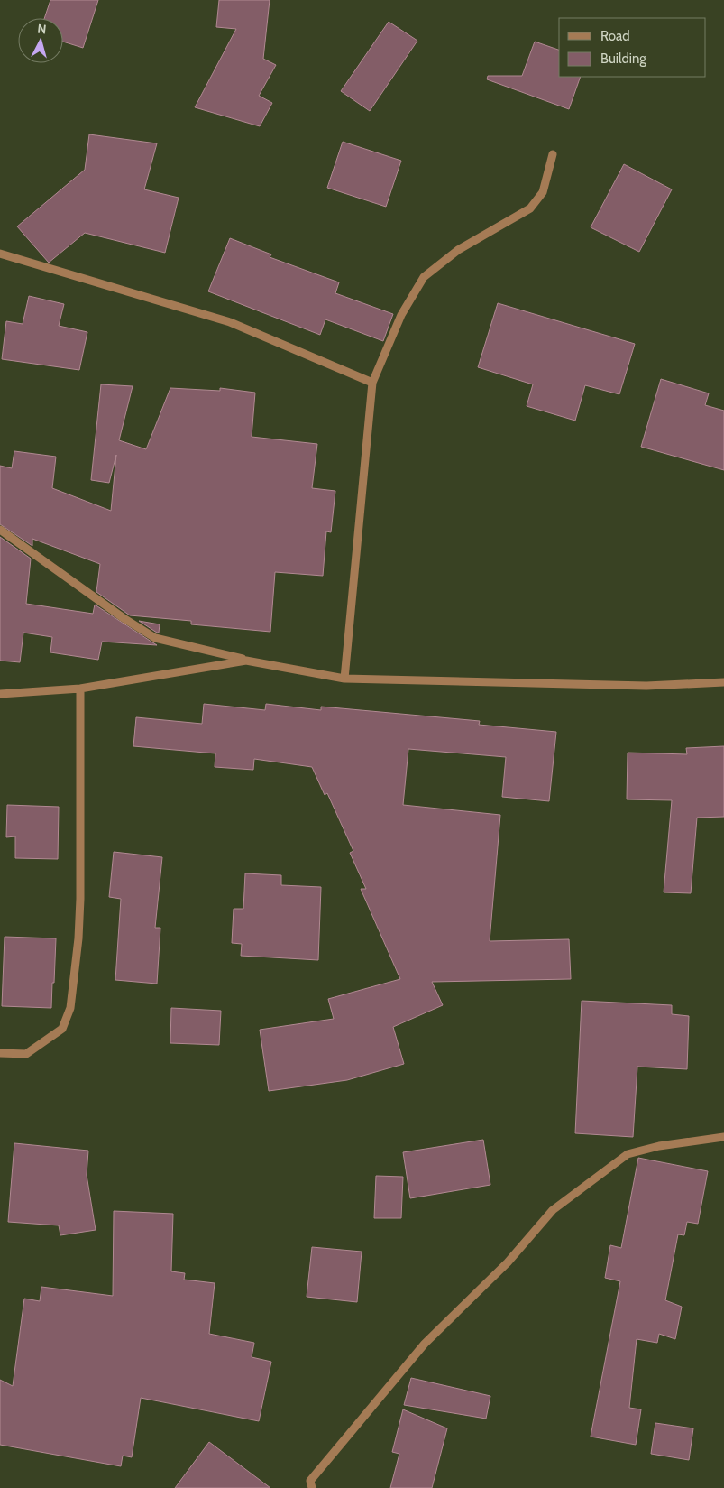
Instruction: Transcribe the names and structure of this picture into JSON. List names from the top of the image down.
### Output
{
  "legend": ["Road", "Building"],
  "north": "top"
}
